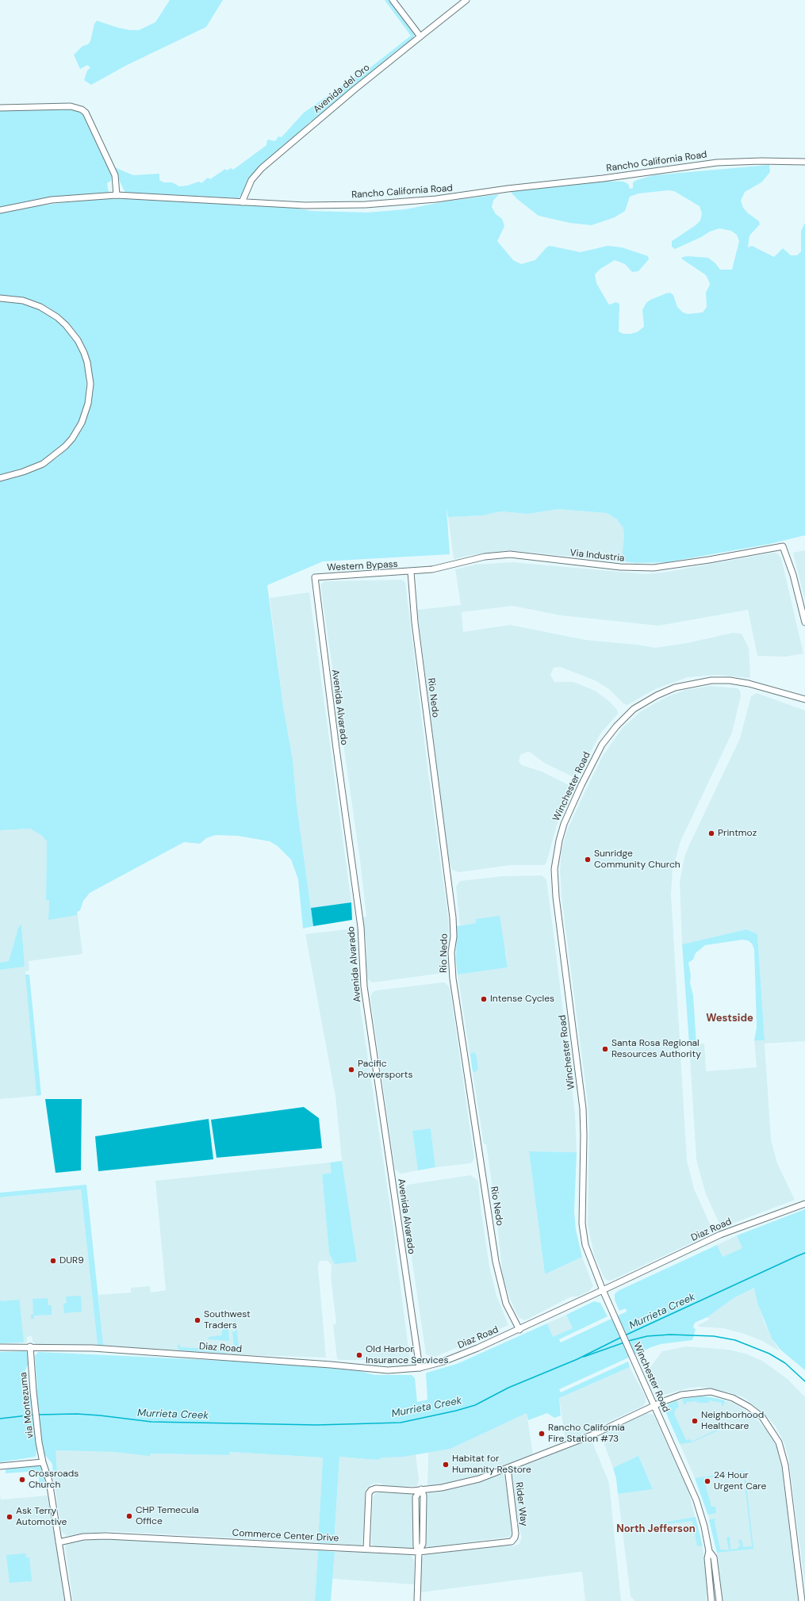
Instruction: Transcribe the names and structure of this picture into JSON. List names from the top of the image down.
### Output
{
  "streets": {
    "street": [
      "Avenida del Oro",
      "Rancho California Road",
      "Via Industria",
      "Western Bypass",
      "Rio Nedo",
      "Avenida Alvarado",
      "Winchester Road",
      "Diaz Road",
      "via Montezuma",
      "Rider Way",
      "Commerce Center Drive"
    ]
  },
  "crossings": [
    ["Avenida del Oro", "Rancho California Road"],
    ["Via Industria", "Western Bypass"],
    ["Via Industria", "Rio Nedo"],
    ["Western Bypass", "Rio Nedo"],
    ["Western Bypass", "Avenida Alvarado"],
    ["Rio Nedo", "Diaz Road"],
    ["Avenida Alvarado", "Diaz Road"],
    ["Winchester Road", "Diaz Road"],
    ["Diaz Road", "via Montezuma"],
    ["Rider Way", "Commerce Center Drive"]
  ],
  "districts": ["Westside", "North Jefferson"],
  "water": ["Murrieta Creek"],
  "places": [
    "Printmoz",
    "Sunridge Community Church",
    "Intense Cycles",
    "Santa Rosa Regional Resources Authority",
    "Pacific Powersports",
    "DUR9",
    "Southwest Traders",
    "Old Harbor Insurance Services",
    "Neighborhood Healthcare",
    "Rancho California Fire Station #73",
    "Habitat for Humanity ReStore",
    "Crossroads Church",
    "24 Hour Urgent Care",
    "CHP Temecula Office",
    "Ask Terry Automotive"
  ]
}
